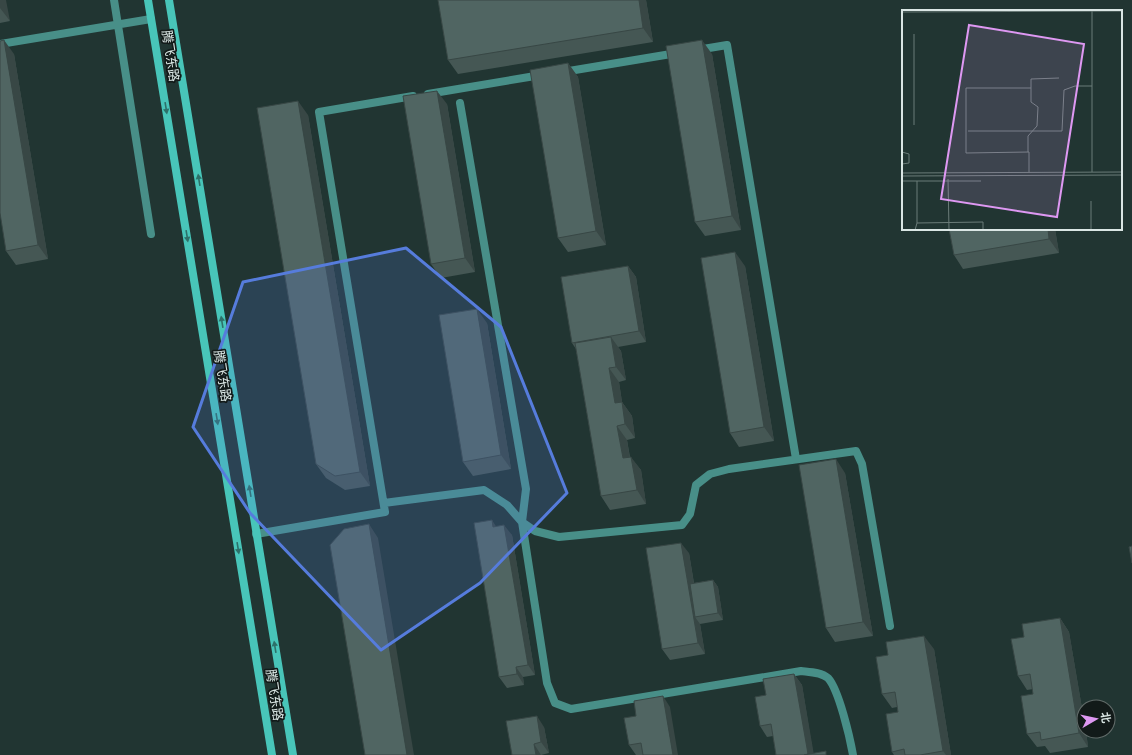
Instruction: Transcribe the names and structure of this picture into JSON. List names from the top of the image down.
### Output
{
  "streets": {
    "street": ["腾飞东路"]
  },
  "north": "right"
}
